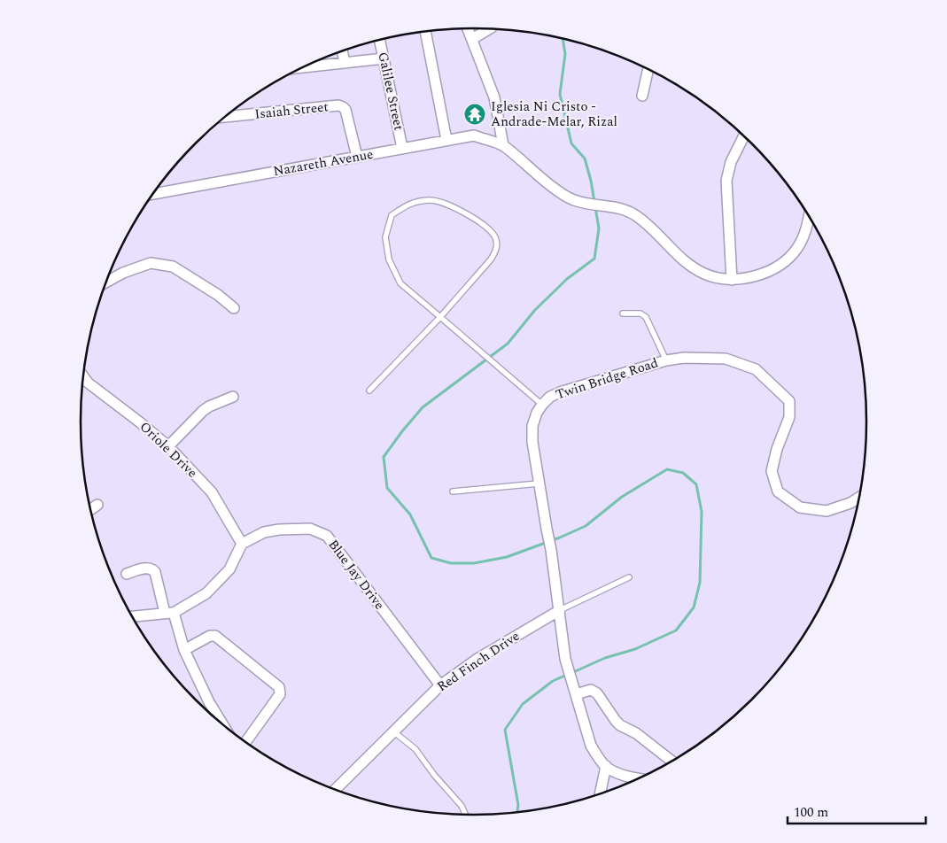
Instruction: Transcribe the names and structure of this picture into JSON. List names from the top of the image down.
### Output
{
  "streets": {
    "street": [
      "Galilee Street",
      "Isaiah Street",
      "Nazareth Avenue",
      "Twin Bridge Road",
      "Oriole Drive",
      "Blue Jay Drive",
      "Red Finch Drive"
    ]
  },
  "crossings": [
    ["Galilee Street", "Nazareth Avenue"],
    ["Isaiah Street", "Nazareth Avenue"],
    ["Twin Bridge Road", "Red Finch Drive"],
    ["Oriole Drive", "Blue Jay Drive"],
    ["Blue Jay Drive", "Red Finch Drive"]
  ],
  "places": {
    "temple": ["Iglesia Ni Cristo - Andrade-Melar, Rizal"]
  },
  "scale_bar": "100 m"
}
